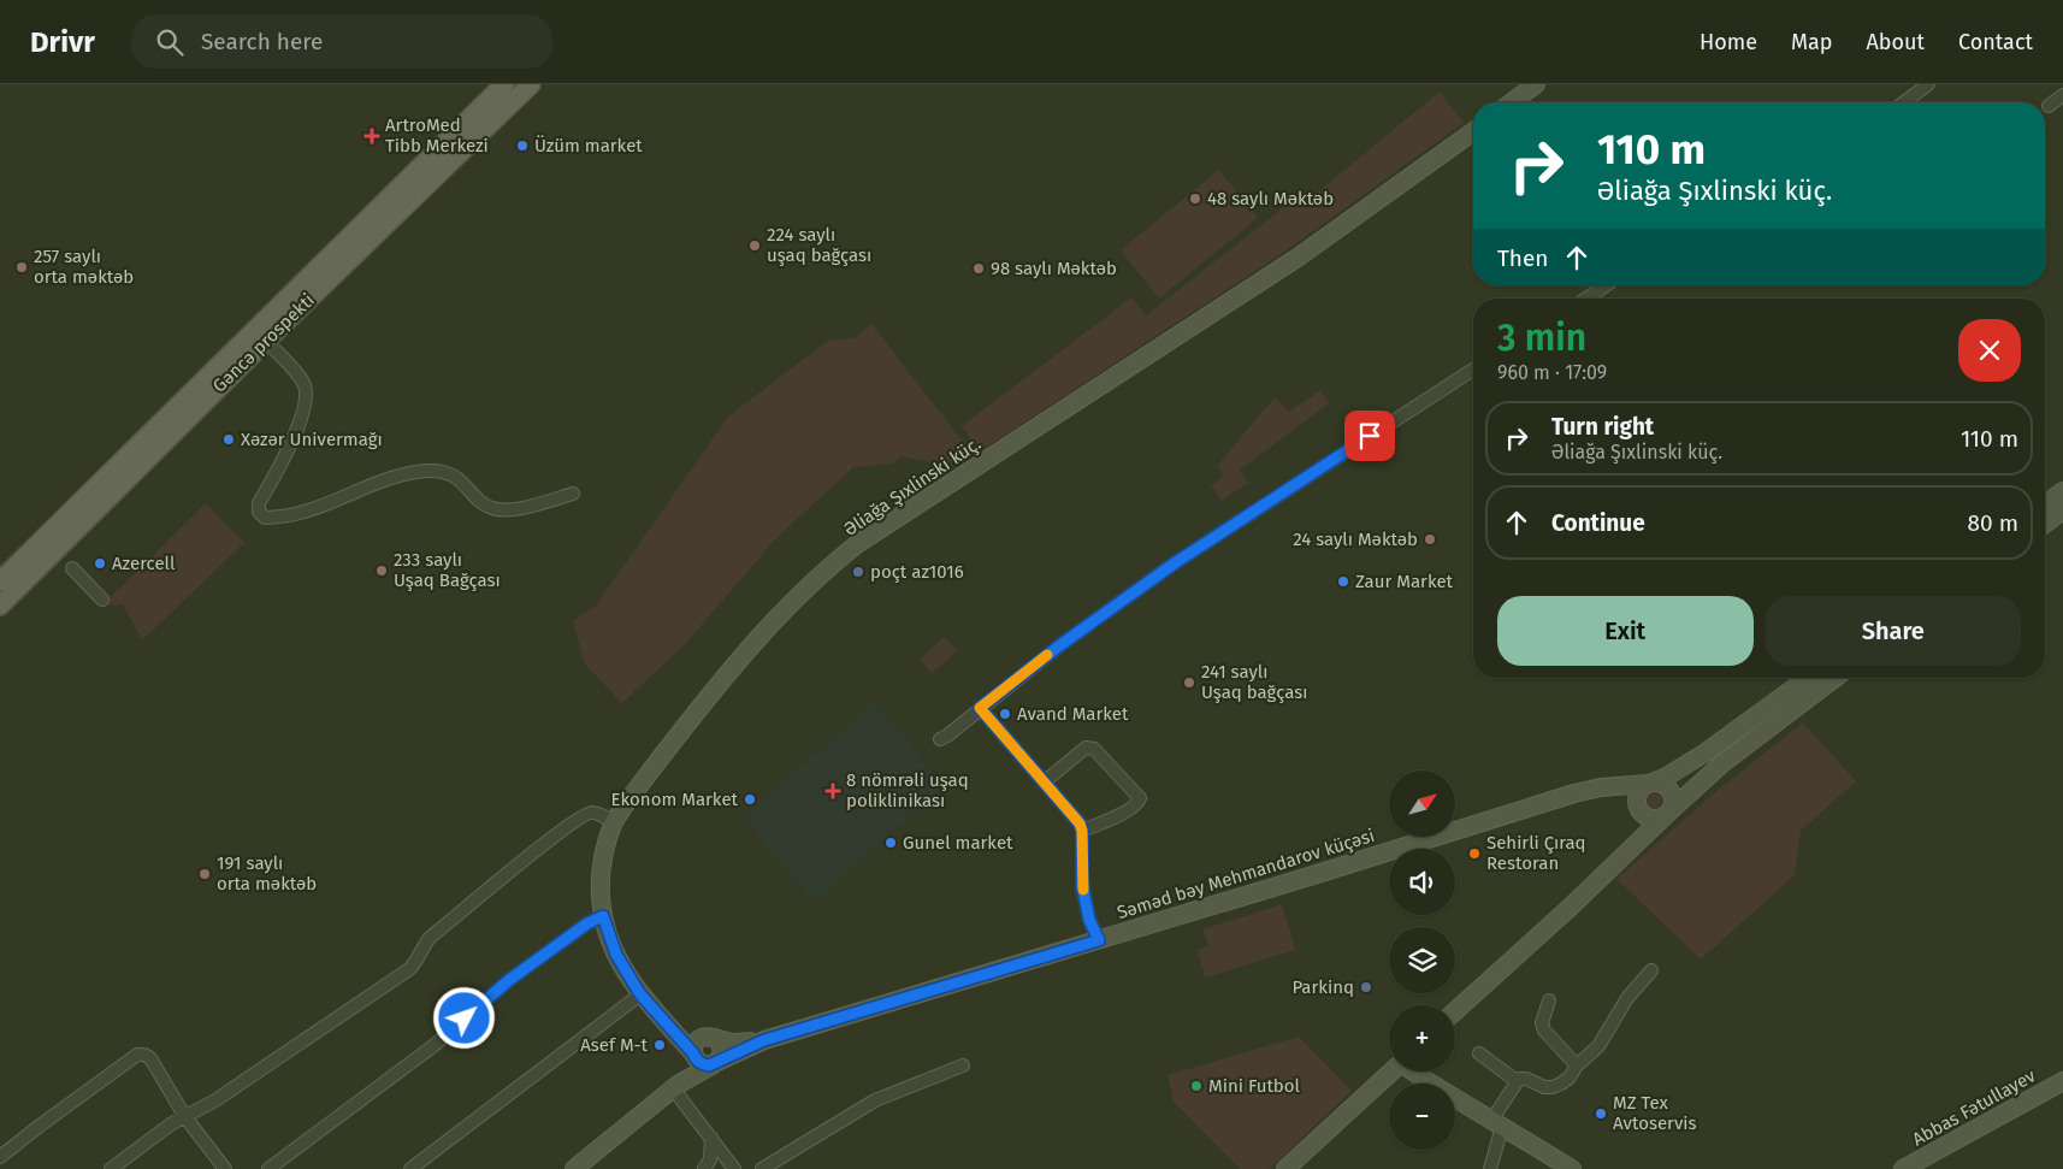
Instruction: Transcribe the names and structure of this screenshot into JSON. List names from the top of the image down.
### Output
{
  "streets": {
    "main road": [
      "Gəncə prospekti",
      "Əliağa Şıxlinski küç.",
      "Səməd bəy Mehmandarov küçəsi",
      "Abbas Fətullayev"
    ]
  },
  "places": {
    "health": ["ArtroMed Tibb Merkezi", "8 nömrəli uşaq poliklinikası"],
    "other": [
      "Üzüm market",
      "48 saylı Məktəb",
      "224 saylı uşaq bağçası",
      "257 saylı orta məktəb",
      "98 saylı Məktəb",
      "Xəzər Univermağı",
      "24 saylı Məktəb",
      "Azercell",
      "233 saylı Uşaq Bağçası",
      "poçt az1016",
      "Zaur Market",
      "241 saylı Uşaq bağçası",
      "Avand Market",
      "Ekonom Market",
      "Gunel market",
      "Sehirli Çıraq Restoran",
      "191 saylı orta məktəb",
      "Parkinq",
      "Asef M-t",
      "Mini Futbol",
      "MZ Tex Avtoservis"
    ]
  },
  "north": "top right",
  "page": {
    "header": "Drivr",
    "search": "Search here",
    "nav": [
      "Home",
      "Map",
      "About",
      "Contact"
    ],
    "turn": ["110 m", "Əliağa Şıxlinski küç."],
    "then": "Then",
    "heading": ["3 min", "960 m · 17:09"],
    "list": [
      {
        "name": "Turn right",
        "note": "Əliağa Şıxlinski küç.",
        "value": "110 m"
      },
      {
        "name": "Continue",
        "value": "80 m"
      }
    ],
    "buttons": ["Exit", "Share"],
    "map_buttons": ["+", "−"]
  }
}
